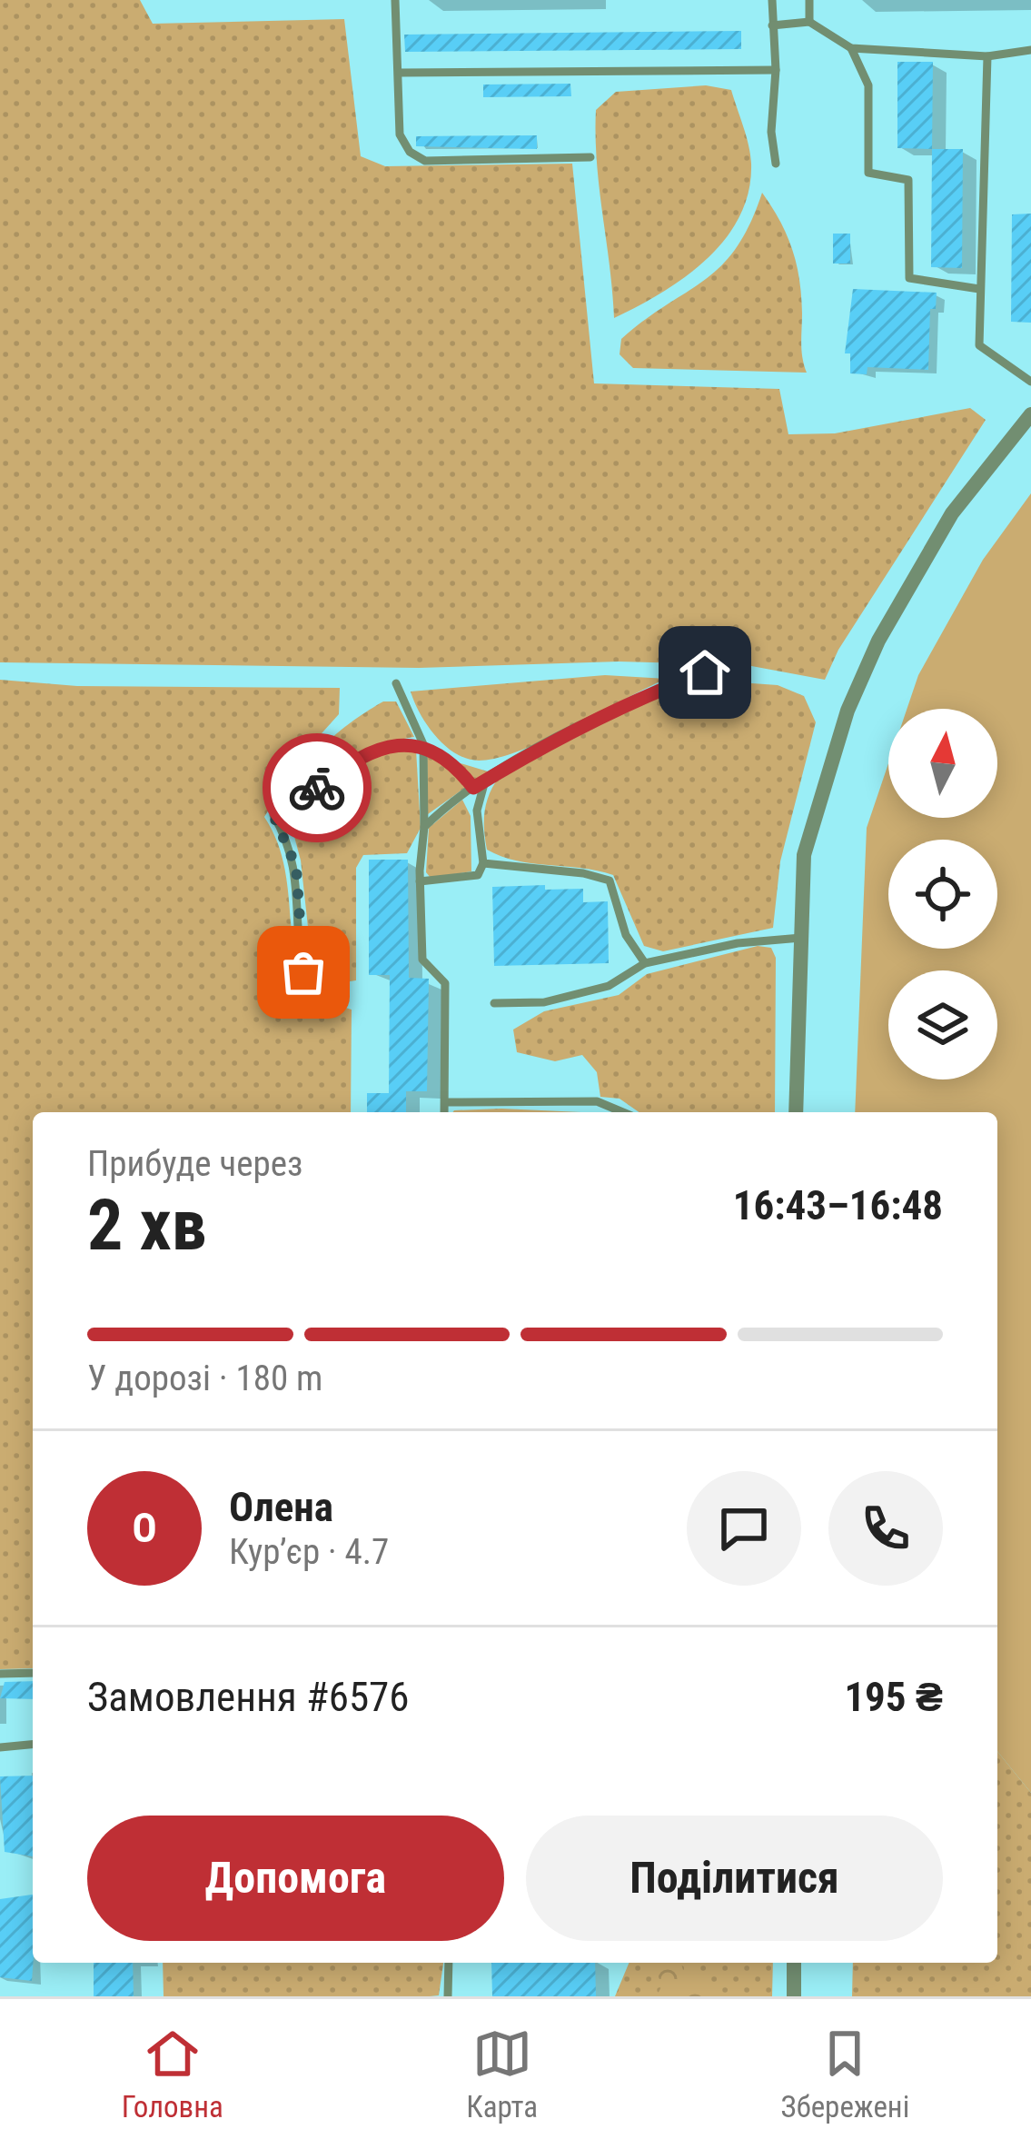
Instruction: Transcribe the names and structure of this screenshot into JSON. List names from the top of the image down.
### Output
{
  "north": "top",
  "page": {
    "heading": ["2 хв", "Прибуде через", "16:43–16:48"],
    "panel": [
      "Олена",
      "Кур’єр · 4.7",
      "Замовлення #6576",
      "195 ₴"
    ],
    "bar": "У дорозі · 180 m",
    "round": "О",
    "buttons": ["Допомога", "Поділитися"],
    "tabs": ["Головна", "Карта", "Збережені"]
  }
}
